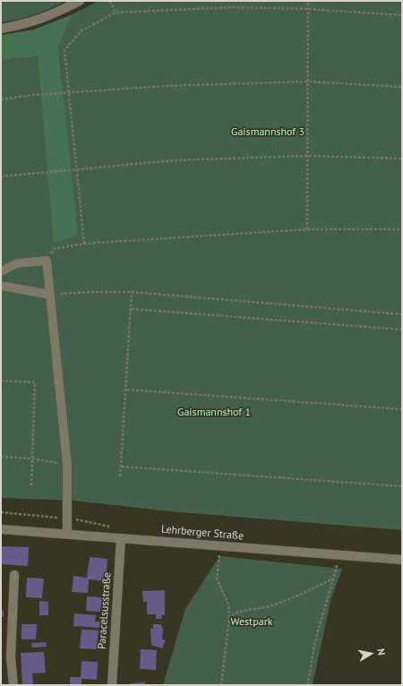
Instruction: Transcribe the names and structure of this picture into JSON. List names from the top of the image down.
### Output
{
  "streets": {
    "street": ["Lehrberger Straße", "Paracelsusstraße"]
  },
  "crossings": [
    ["Lehrberger Straße", "Paracelsusstraße"]
  ],
  "parks": ["Gaismannshof 3", "Gaismannshof 1", "Westpark"],
  "north": "right"
}
